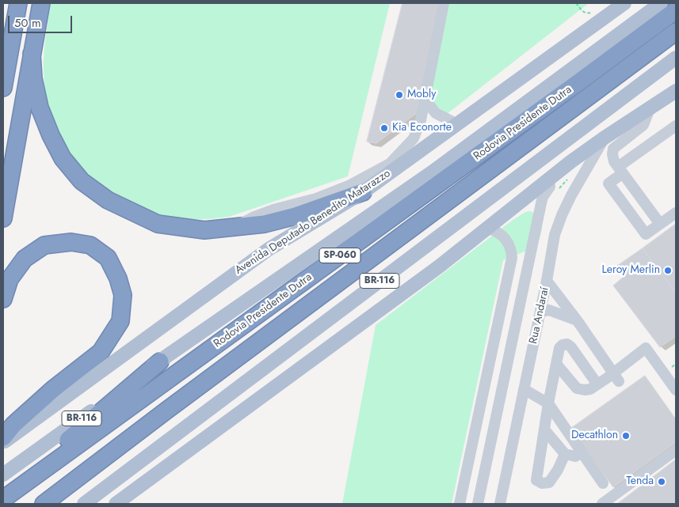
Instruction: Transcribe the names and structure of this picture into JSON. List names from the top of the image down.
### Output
{
  "streets": {
    "highway": ["Rodovia Presidente Dutra", "SP-060"],
    "main road": ["Avenida Deputado Benedito Matarazzo", "BR-116"],
    "street": ["Rua Andaraí"]
  },
  "places": [
    "Mobly",
    "Kia Econorte",
    "Leroy Merlin",
    "Decathlon",
    "Tenda"
  ],
  "scale_bar": "50 m"
}
